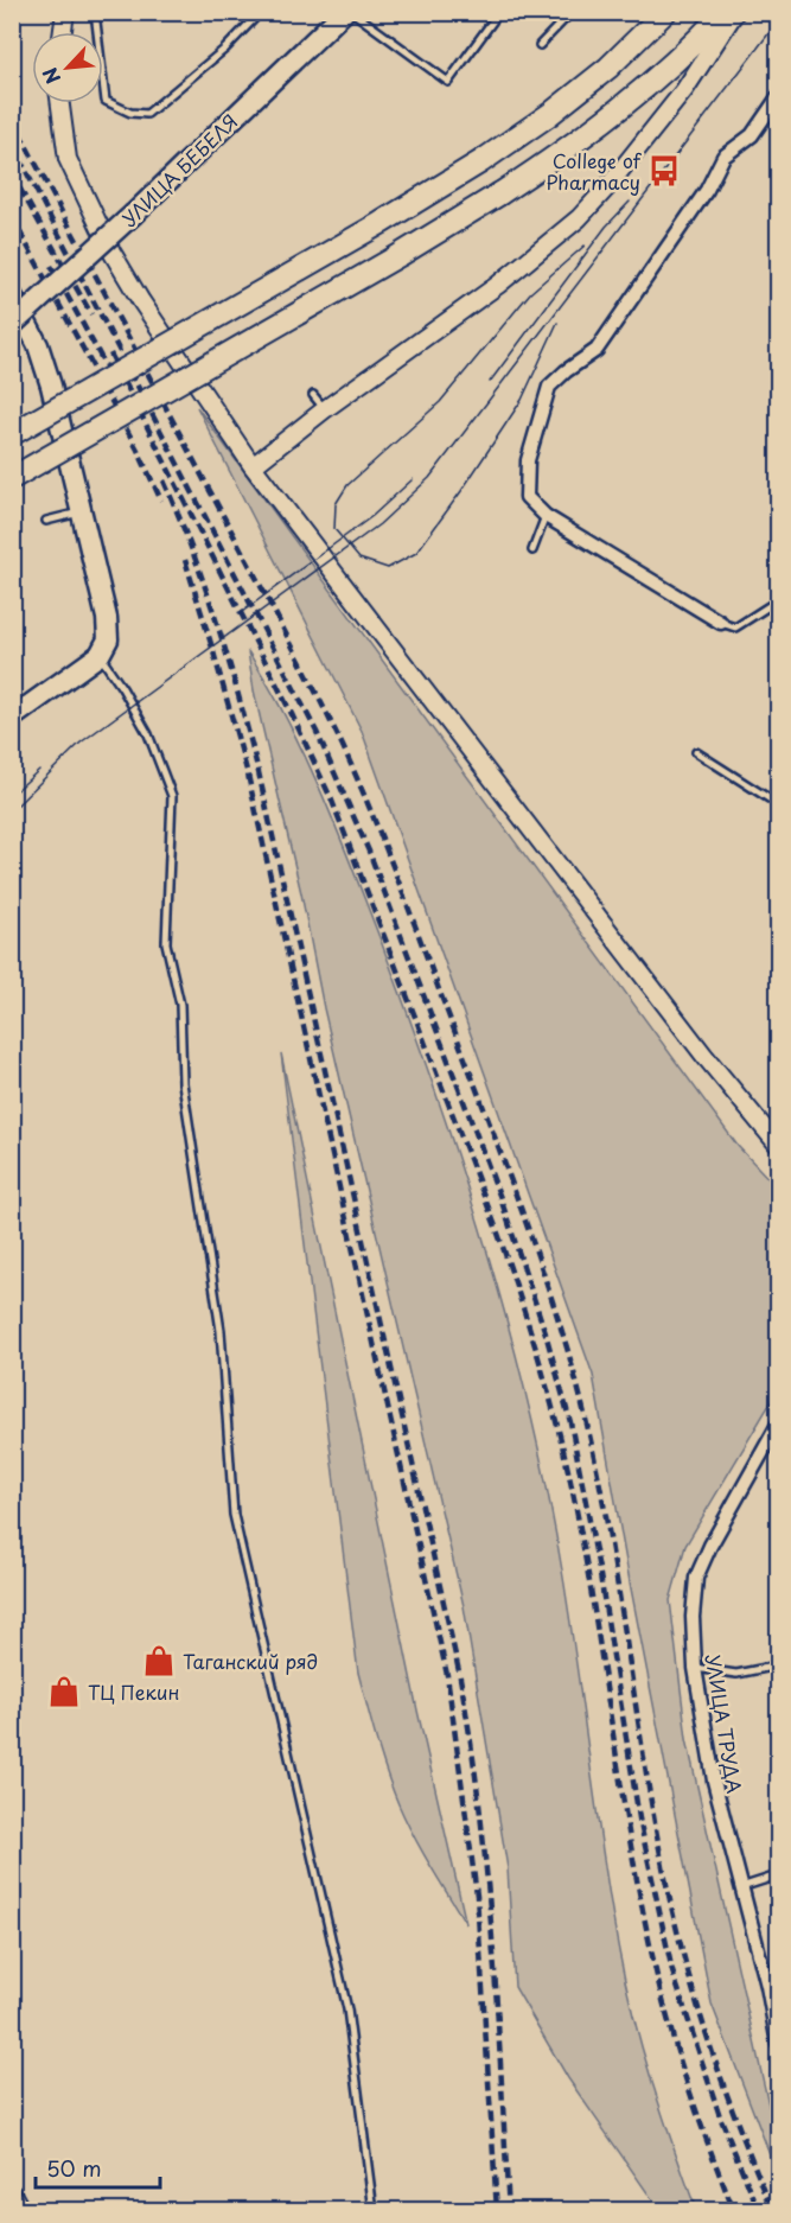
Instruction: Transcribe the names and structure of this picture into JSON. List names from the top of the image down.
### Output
{
  "streets": {
    "main road": ["УЛИЦА БЕБЕЛЯ"],
    "street": ["УЛИЦА ТРУДА"]
  },
  "places": {
    "bus stop": ["College of Pharmacy"],
    "shop": ["Таганский ряд", "ТЦ Пекин"]
  },
  "scale_bar": "50 m",
  "north": "bottom left"
}
